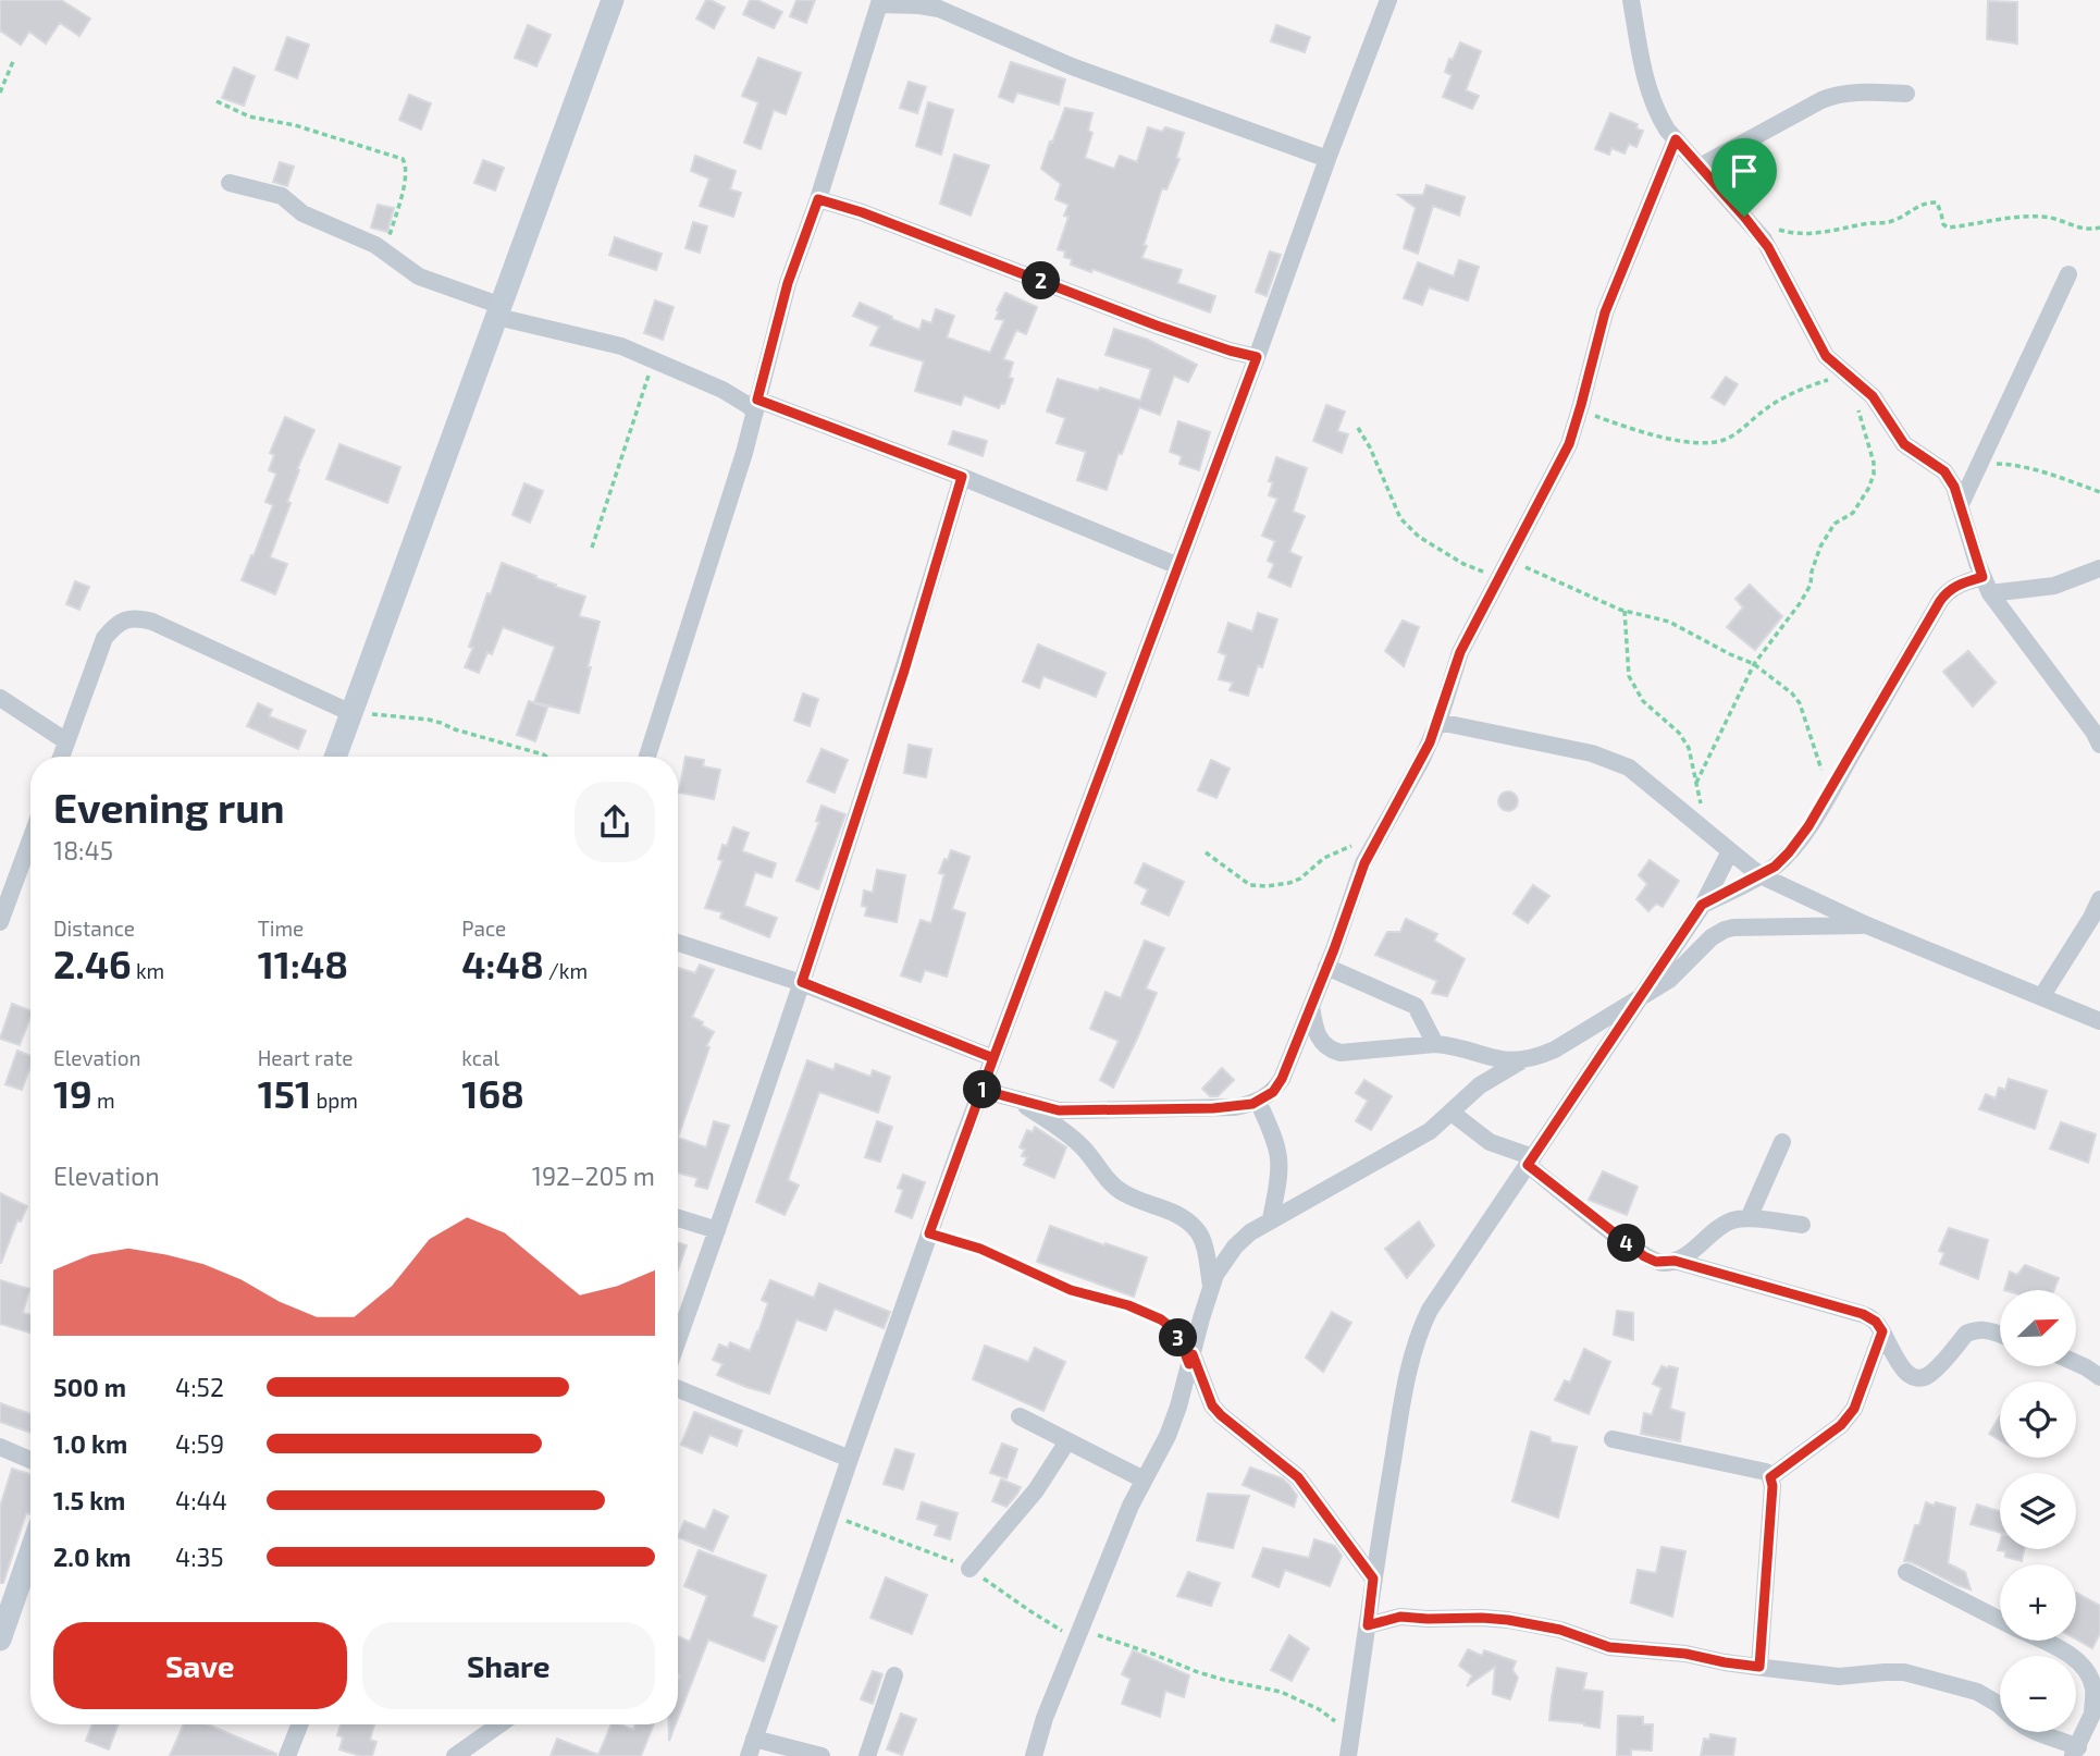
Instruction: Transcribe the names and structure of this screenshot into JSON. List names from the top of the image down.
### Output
{
  "north": "top right",
  "page": {
    "pins": [
      "2",
      "1",
      "4",
      "3"
    ],
    "heading": ["Evening run", "18:45"],
    "stats": [
      ["Distance", "2.46 km"],
      ["Time", "11:48"],
      ["Pace", "4:48 /km"],
      ["Elevation", "19 m"],
      ["Heart rate", "151 bpm"],
      ["kcal", "168"]
    ],
    "chart": ["Elevation", "192–205 m"],
    "map_buttons": ["+", "−"],
    "list": [
      {
        "name": "500 m",
        "note": "4:52"
      },
      {
        "name": "1.0 km",
        "note": "4:59"
      },
      {
        "name": "1.5 km",
        "note": "4:44"
      },
      {
        "name": "2.0 km",
        "note": "4:35"
      }
    ],
    "buttons": ["Save", "Share"]
  }
}
